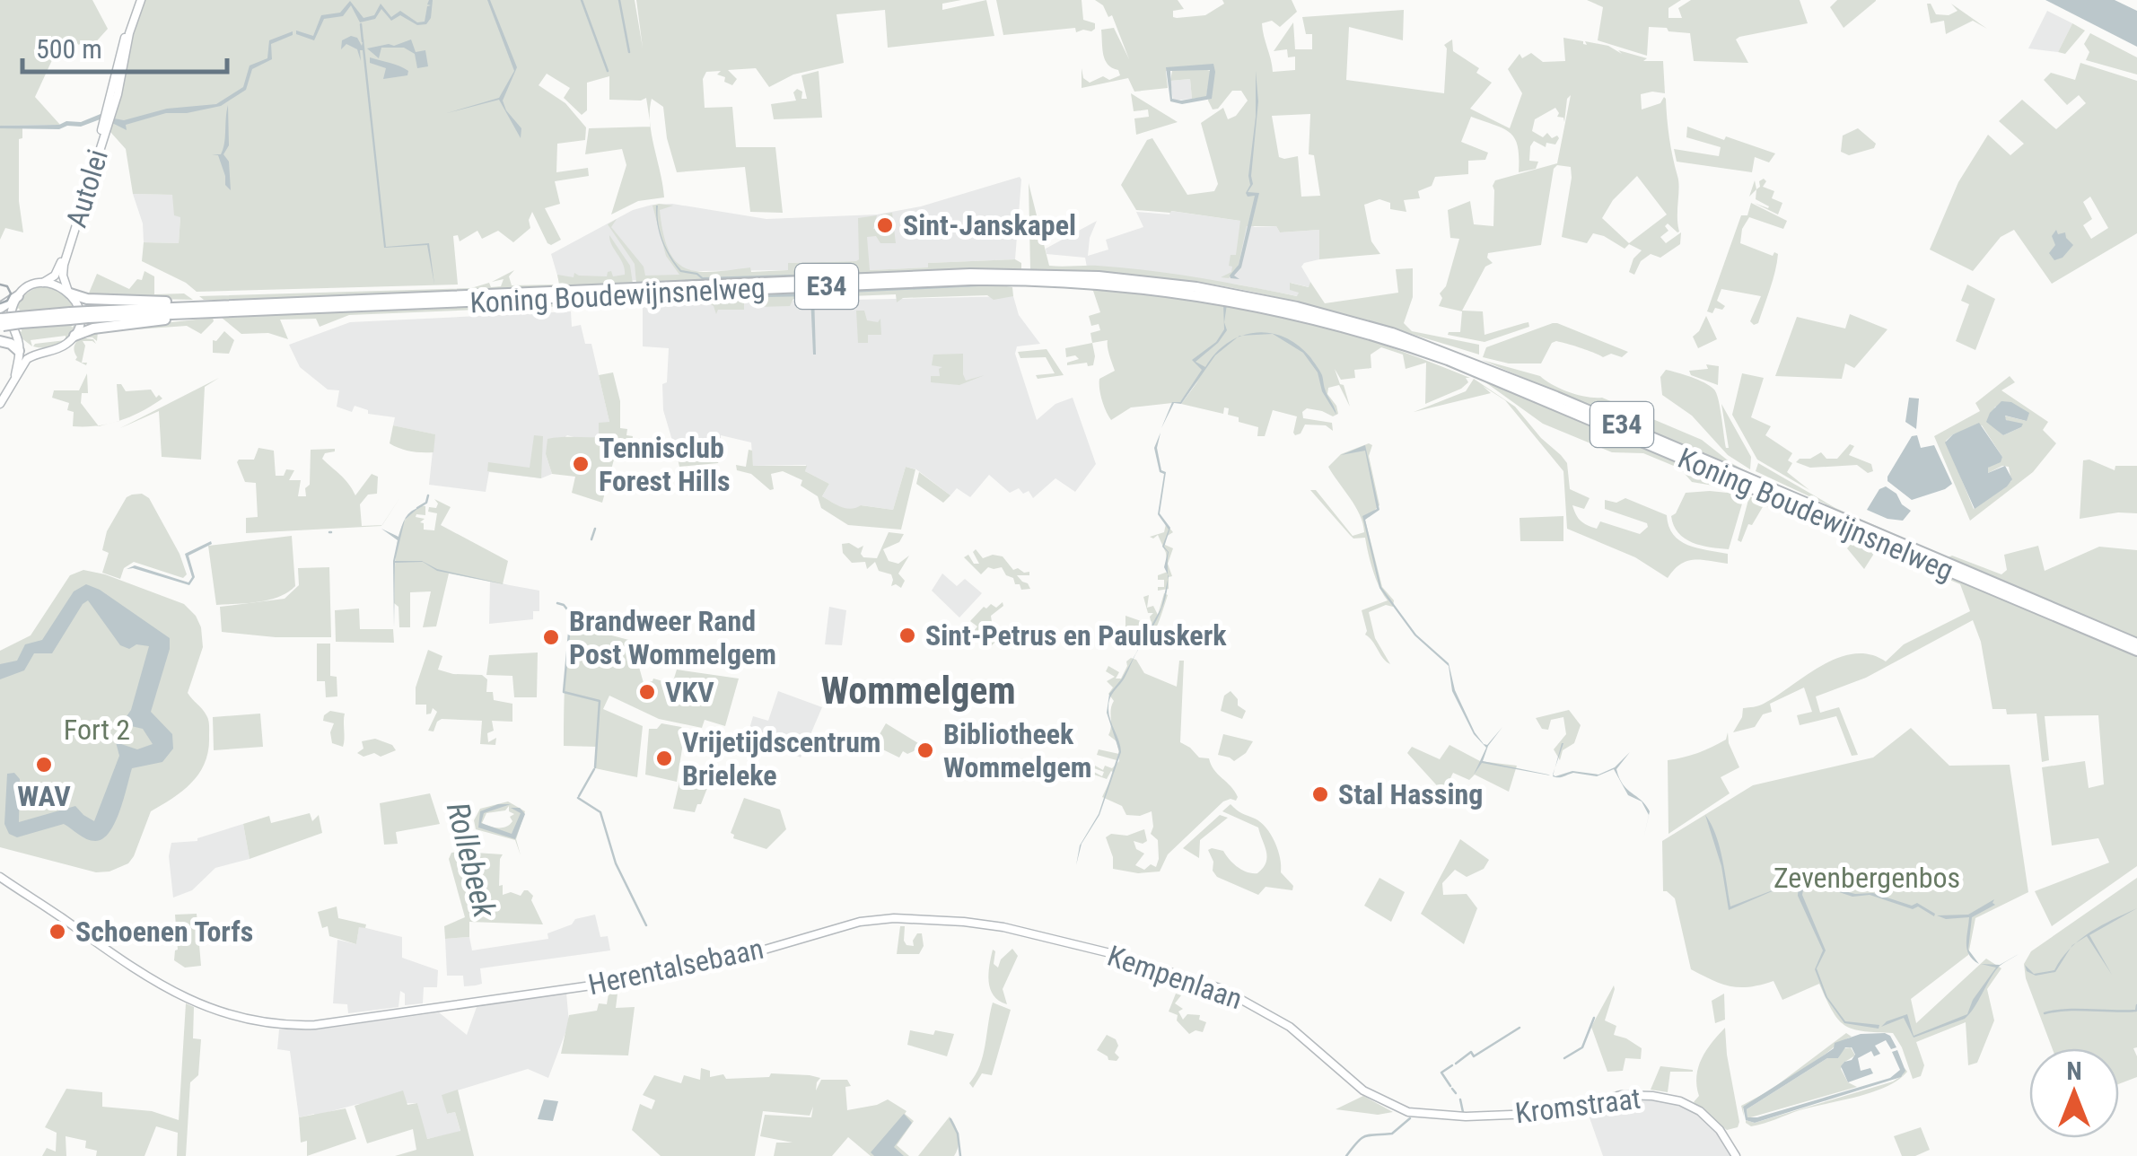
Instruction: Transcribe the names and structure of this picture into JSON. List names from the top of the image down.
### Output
{
  "streets": {
    "highway": ["E34", "Koning Boudewijnsnelweg"],
    "main road": [
      "Autolei",
      "Herentalsebaan",
      "Kempenlaan",
      "Kromstraat"
    ]
  },
  "crossings": [
    ["Herentalsebaan", "Kempenlaan"],
    ["Kempenlaan", "Kromstraat"]
  ],
  "districts": ["Wommelgem"],
  "water": ["Rollebeek"],
  "parks": ["Fort 2", "Zevenbergenbos"],
  "places": [
    "Sint-Janskapel",
    "Tennisclub Forest Hills",
    "Sint-Petrus en Pauluskerk",
    "Brandweer Rand Post Wommelgem",
    "VKV",
    "Bibliotheek Wommelgem",
    "Vrijetijdscentrum Brieleke",
    "WAV",
    "Stal Hassing",
    "Schoenen Torfs"
  ],
  "scale_bar": "500 m",
  "north": "top"
}
